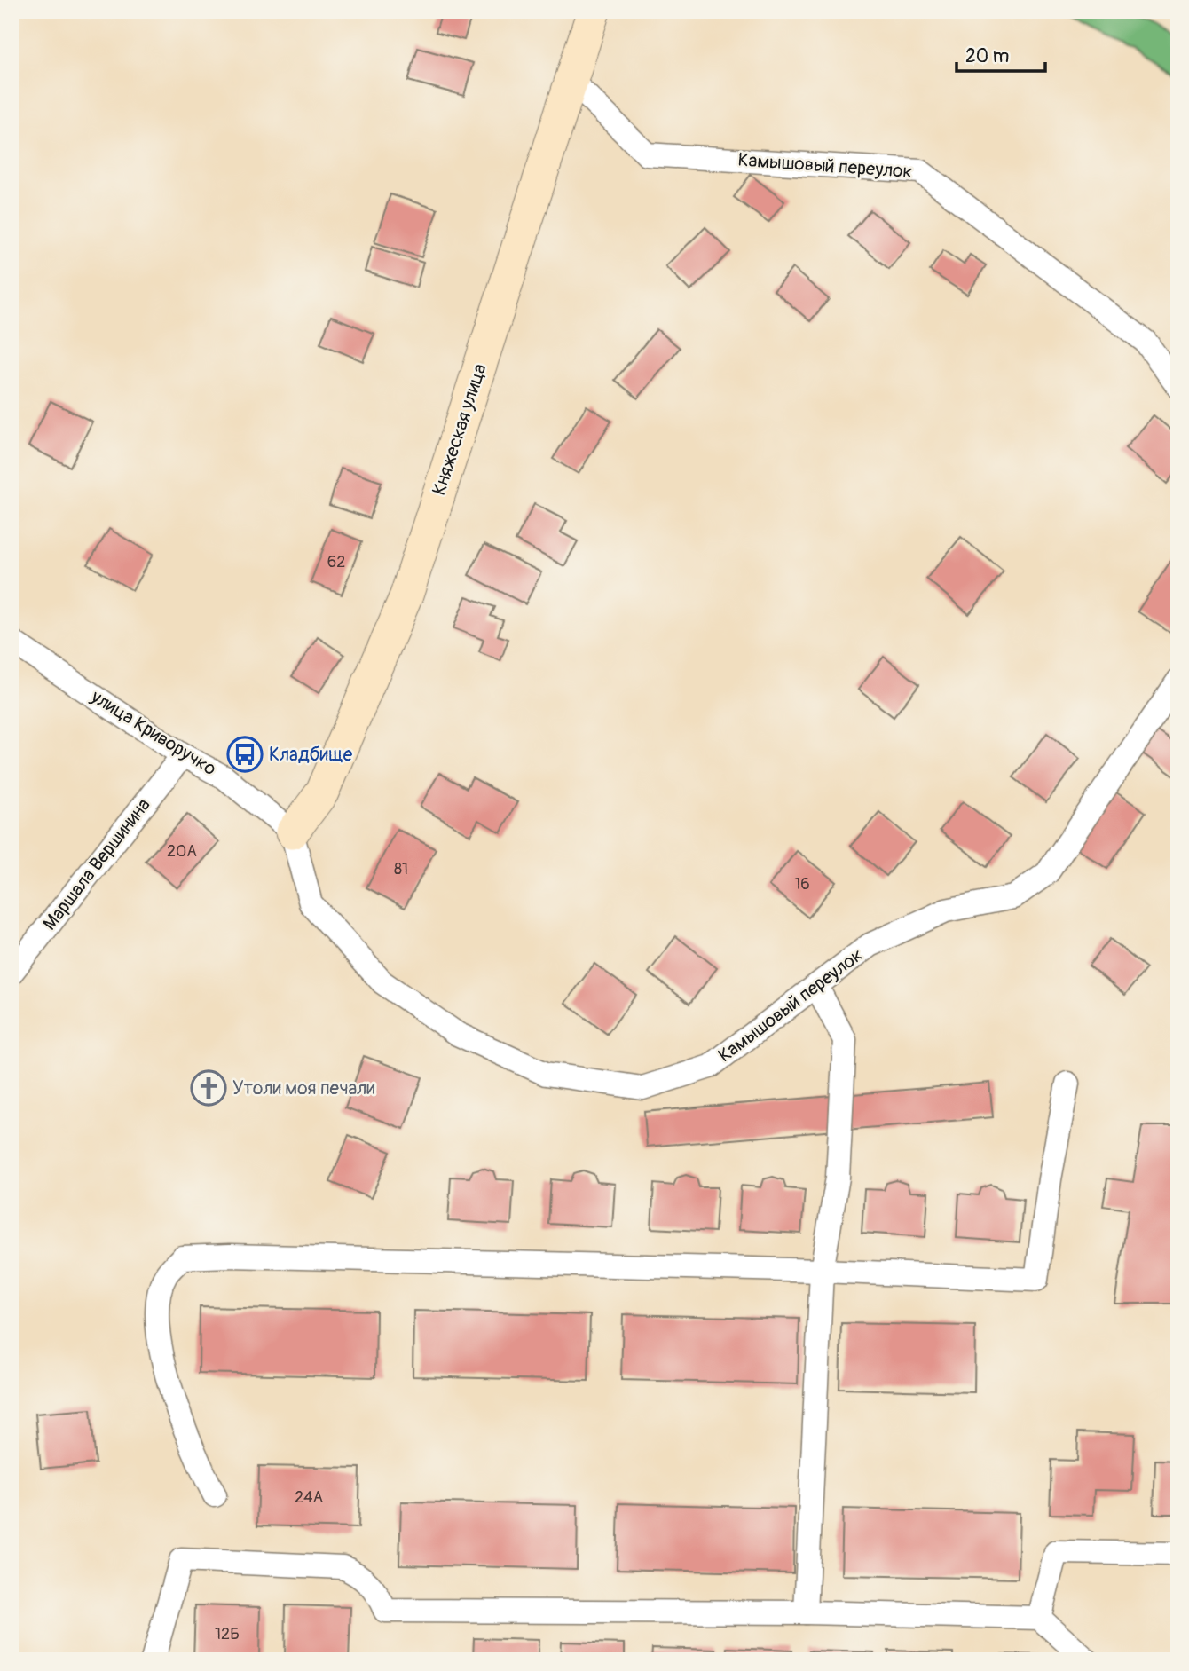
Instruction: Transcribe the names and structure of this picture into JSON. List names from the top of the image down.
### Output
{
  "streets": {
    "street": [
      "Камышовый переулок",
      "Княжеская улица",
      "улица Криворучко",
      "Маршала Вершинина"
    ]
  },
  "crossings": [
    ["Камышовый переулок", "Княжеская улица"],
    ["Камышовый переулок", "улица Криворучко"],
    ["Княжеская улица", "улица Криворучко"],
    ["улица Криворучко", "Маршала Вершинина"]
  ],
  "places": {
    "bus stop": ["Кладбище"],
    "church": ["Утоли моя печали"]
  },
  "house_numbers": [
    "62",
    "20А",
    "81",
    "16",
    "24А",
    "12Б"
  ],
  "scale_bar": "20 m"
}
